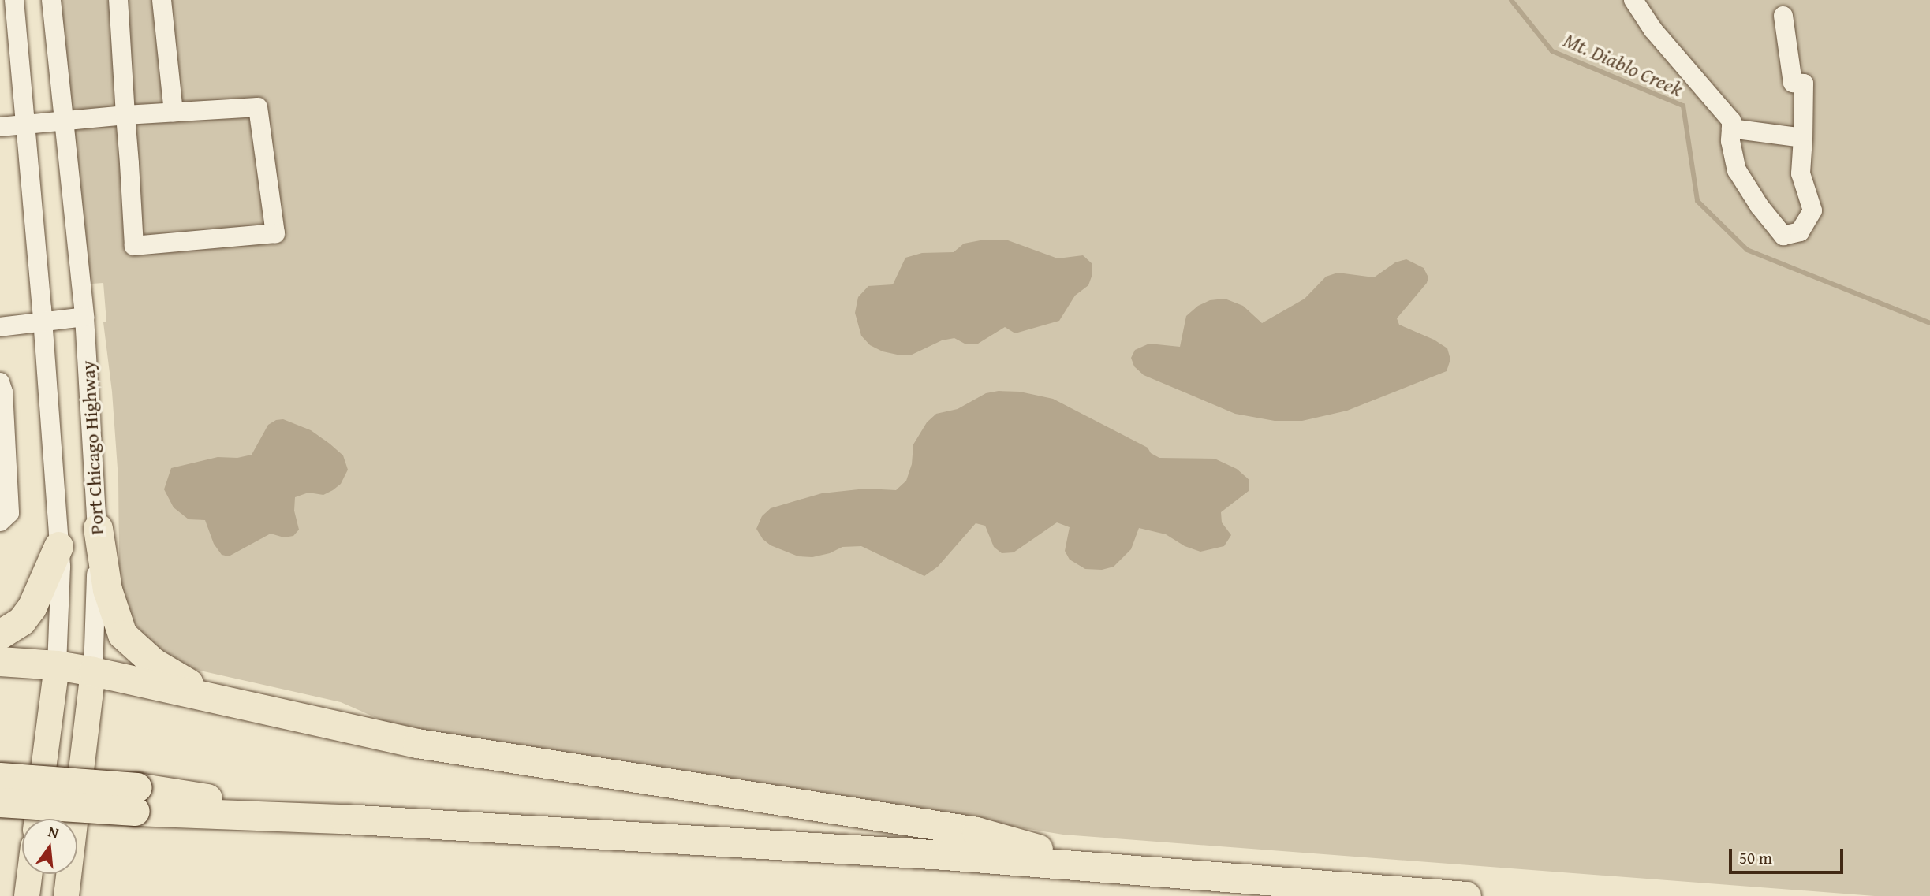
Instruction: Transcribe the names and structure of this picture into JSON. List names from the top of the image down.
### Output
{
  "streets": {
    "main road": ["Port Chicago Highway"]
  },
  "water": ["Mt. Diablo Creek"],
  "scale_bar": "50 m",
  "north": "top"
}
